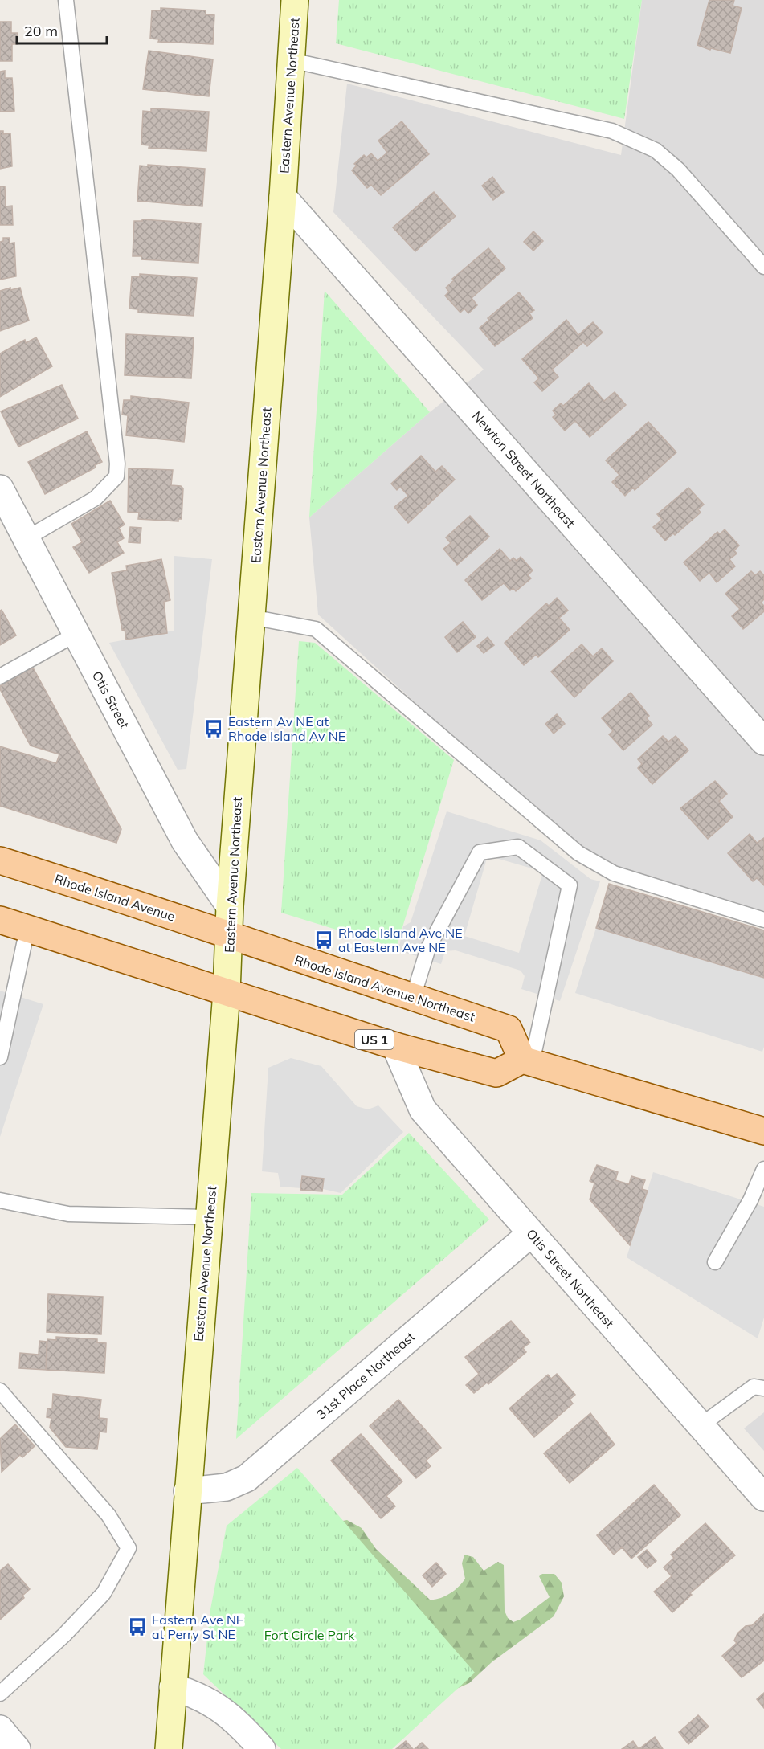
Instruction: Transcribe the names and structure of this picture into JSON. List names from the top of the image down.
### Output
{
  "streets": {
    "main road": [
      "Eastern Avenue Northeast",
      "Rhode Island Avenue",
      "Rhode Island Avenue Northeast",
      "US 1"
    ],
    "street": [
      "Newton Street Northeast",
      "Otis Street",
      "Otis Street Northeast",
      "31st Place Northeast"
    ]
  },
  "crossings": [
    ["Eastern Avenue Northeast", "Newton Street Northeast"],
    ["Eastern Avenue Northeast", "Otis Street"],
    ["Eastern Avenue Northeast", "Rhode Island Avenue"],
    ["Eastern Avenue Northeast", "Rhode Island Avenue Northeast"],
    ["Eastern Avenue Northeast", "US 1"],
    ["Eastern Avenue Northeast", "31st Place Northeast"],
    ["Rhode Island Avenue", "Rhode Island Avenue Northeast"],
    ["Rhode Island Avenue Northeast", "US 1"],
    ["US 1", "Otis Street Northeast"],
    ["Otis Street Northeast", "31st Place Northeast"]
  ],
  "parks": ["Fort Circle Park"],
  "places": {
    "bus stop": ["Eastern Av NE at Rhode Island Av NE", "Rhode Island Ave NE at Eastern Ave NE", "Eastern Ave NE at Perry St NE"]
  },
  "scale_bar": "20 m"
}
